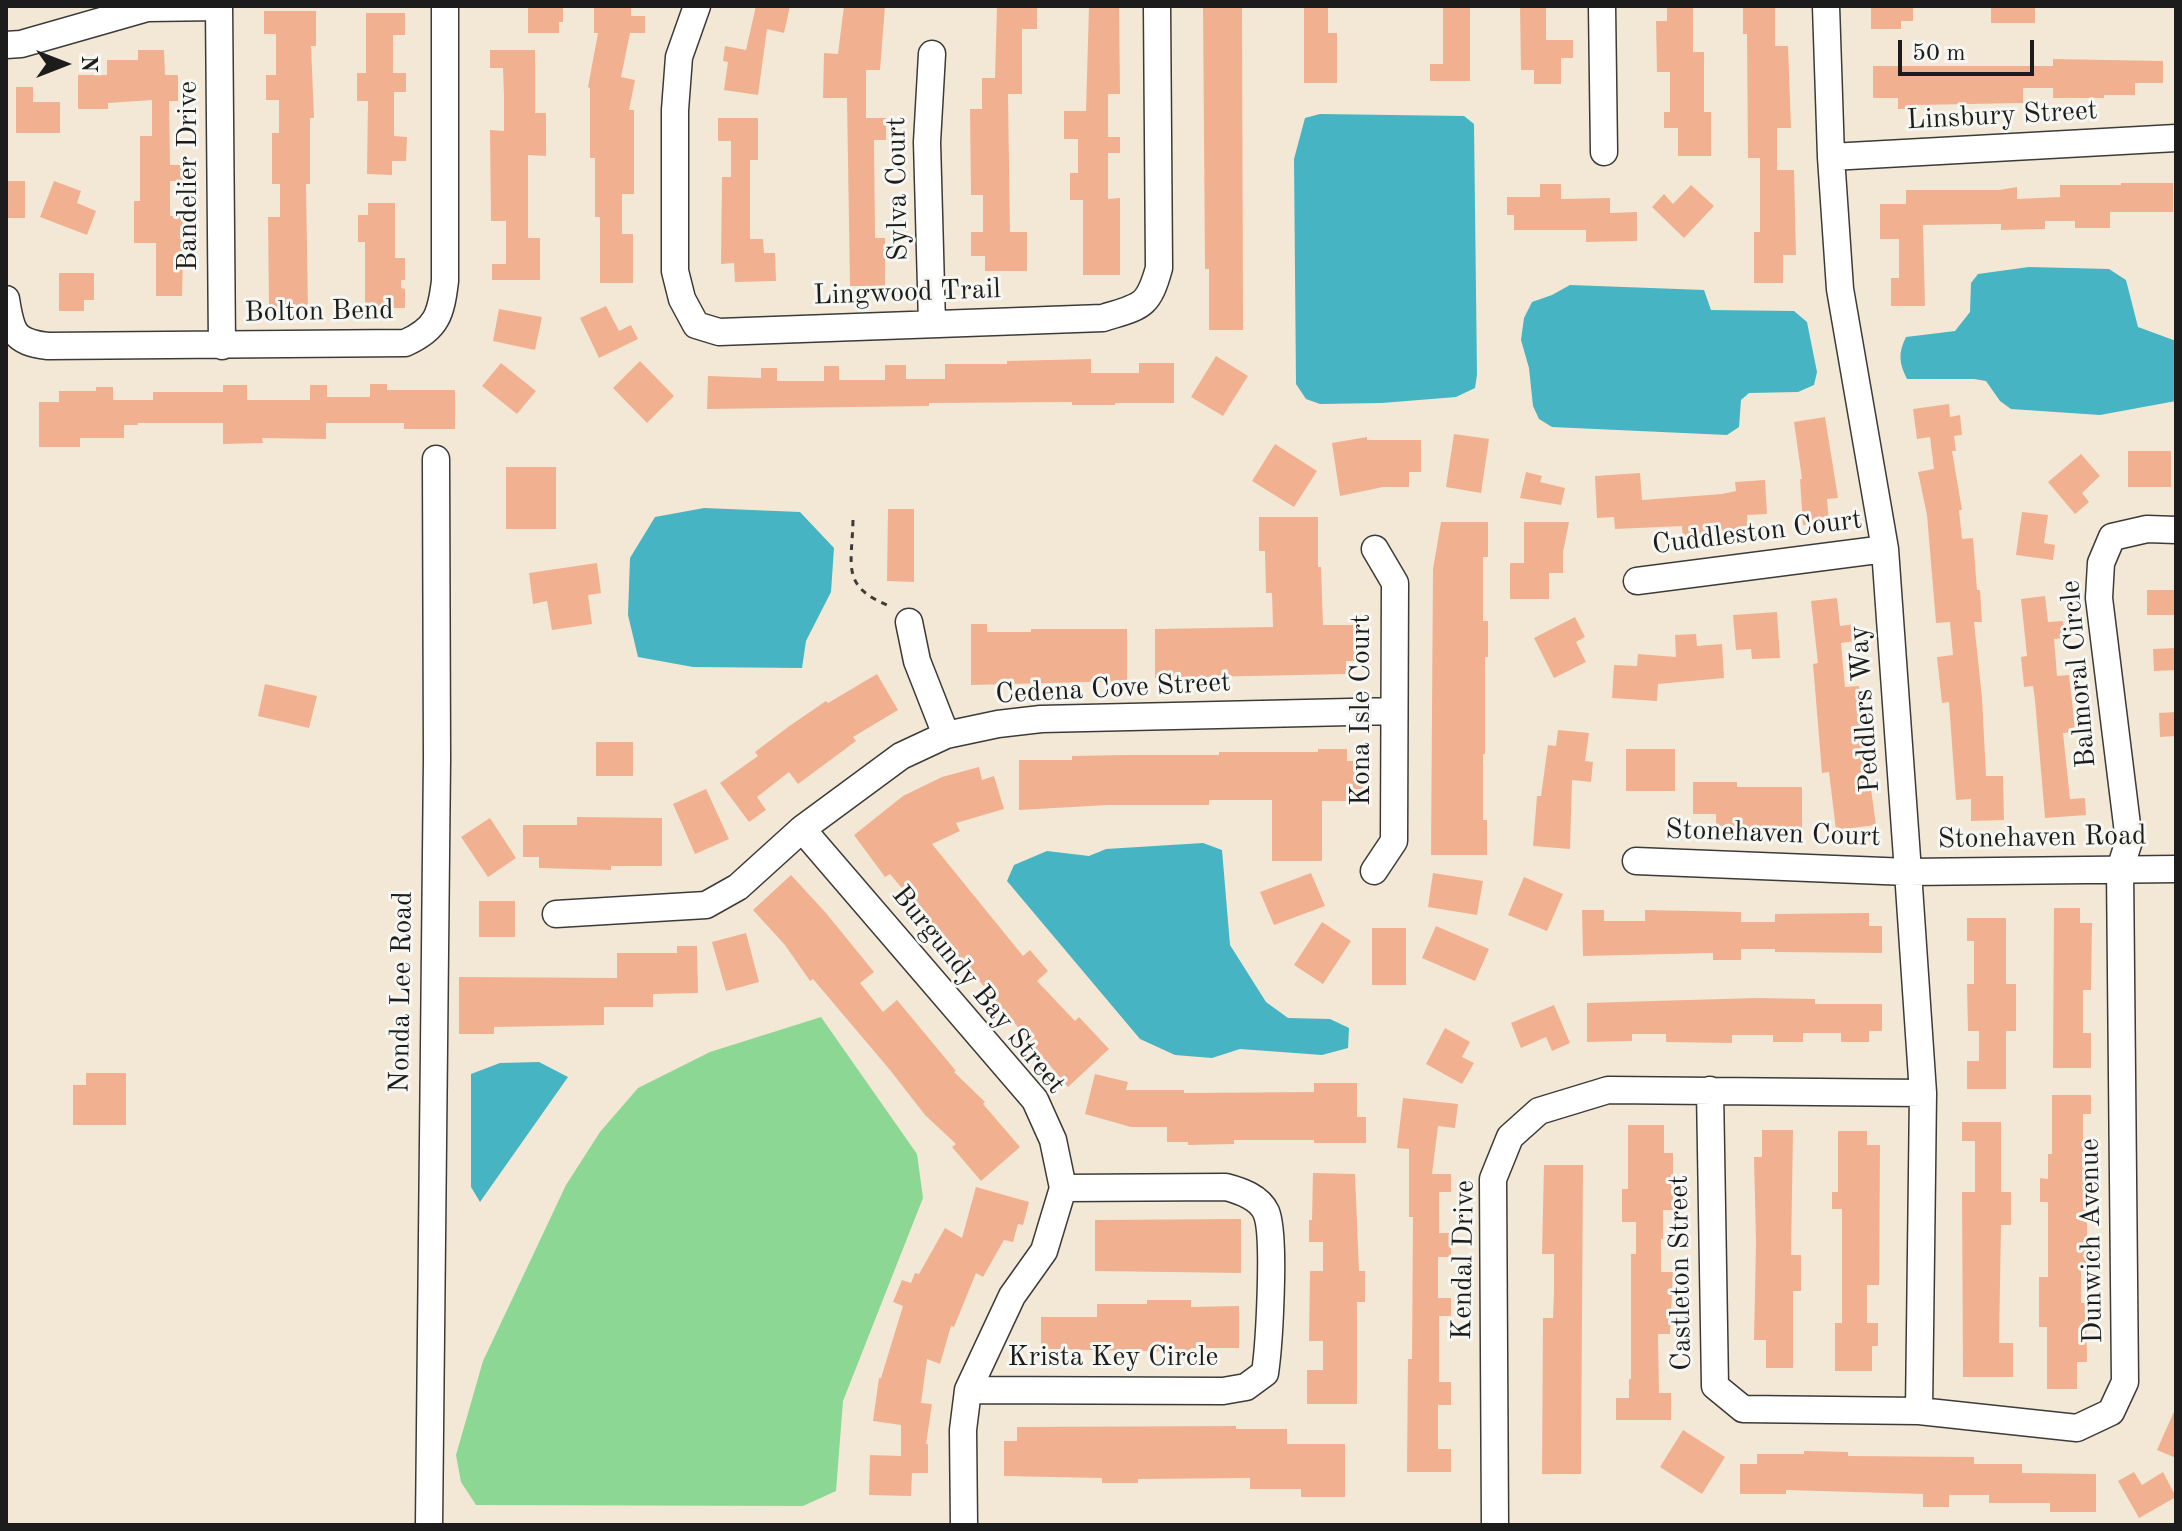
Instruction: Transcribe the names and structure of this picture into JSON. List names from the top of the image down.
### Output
{
  "streets": {
    "street": [
      "Linsbury Street",
      "Bandelier Drive",
      "Sylva Court",
      "Lingwood Trail",
      "Bolton Bend",
      "Cuddleston Court",
      "Balmoral Circle",
      "Cedena Cove Street",
      "Peddlers Way",
      "Kona Isle Court",
      "Stonehaven Court",
      "Stonehaven Road",
      "Burgundy Bay Street",
      "Nonda Lee Road",
      "Dunwich Avenue",
      "Kendal Drive",
      "Castleton Street",
      "Krista Key Circle"
    ]
  },
  "crossings": [
    ["Linsbury Street", "Peddlers Way"],
    ["Bandelier Drive", "Bolton Bend"],
    ["Sylva Court", "Lingwood Trail"],
    ["Cuddleston Court", "Peddlers Way"],
    ["Balmoral Circle", "Stonehaven Road"],
    ["Balmoral Circle", "Dunwich Avenue"],
    ["Cedena Cove Street", "Kona Isle Court"],
    ["Cedena Cove Street", "Burgundy Bay Street"],
    ["Peddlers Way", "Stonehaven Court"],
    ["Peddlers Way", "Stonehaven Road"],
    ["Peddlers Way", "Dunwich Avenue"],
    ["Peddlers Way", "Kendal Drive"],
    ["Peddlers Way", "Castleton Street"],
    ["Stonehaven Court", "Stonehaven Road"],
    ["Stonehaven Road", "Dunwich Avenue"],
    ["Burgundy Bay Street", "Krista Key Circle"],
    ["Dunwich Avenue", "Castleton Street"],
    ["Kendal Drive", "Castleton Street"]
  ],
  "scale_bar": "50 m",
  "north": "right"
}
